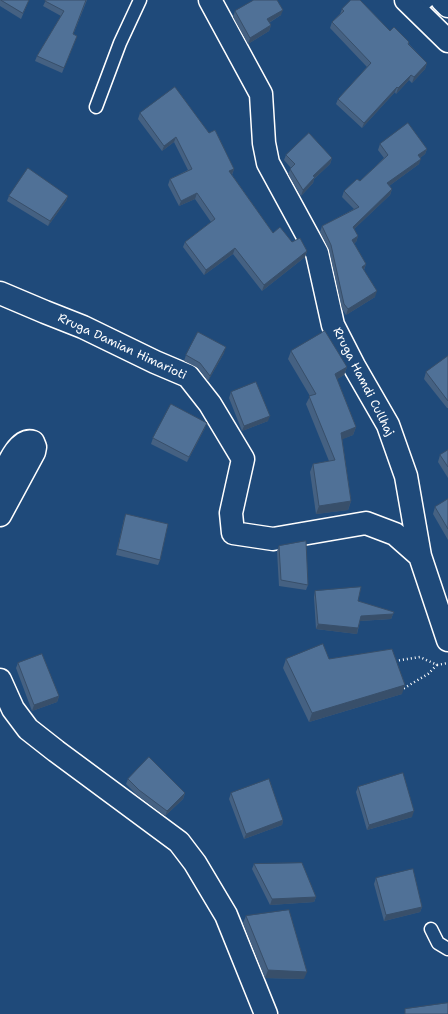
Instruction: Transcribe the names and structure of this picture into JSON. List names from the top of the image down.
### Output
{
  "streets": {
    "street": ["Rruga Damian Himarioti", "Rruga Hamdi Cullhaj"]
  },
  "crossings": [
    ["Rruga Damian Himarioti", "Rruga Hamdi Cullhaj"]
  ]
}
